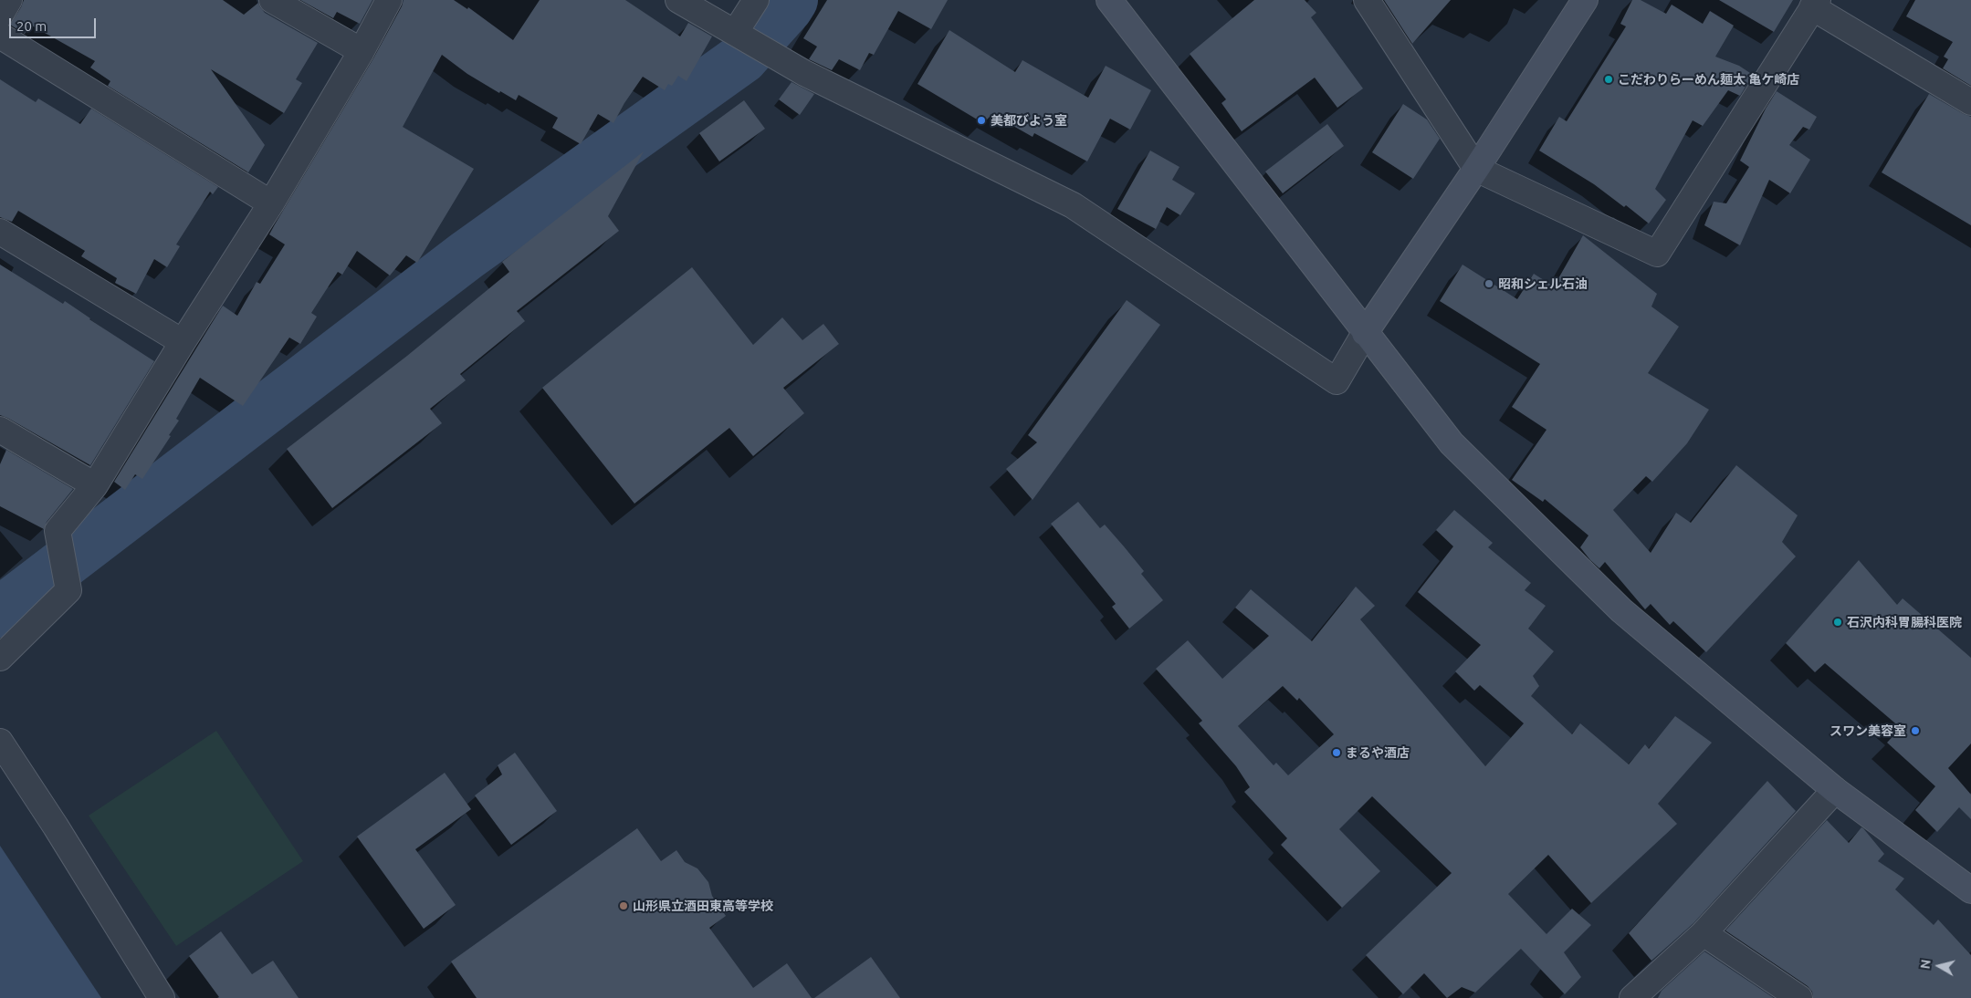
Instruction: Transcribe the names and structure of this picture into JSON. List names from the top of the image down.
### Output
{
  "places": [
    "こだわりらーめん麺太 亀ケ崎店",
    "美都びよう室",
    "昭和シェル石油",
    "石沢内科胃腸科医院",
    "スワン美容室",
    "まるや酒店",
    "山形県立酒田東高等学校"
  ],
  "scale_bar": "20 m",
  "north": "left"
}
